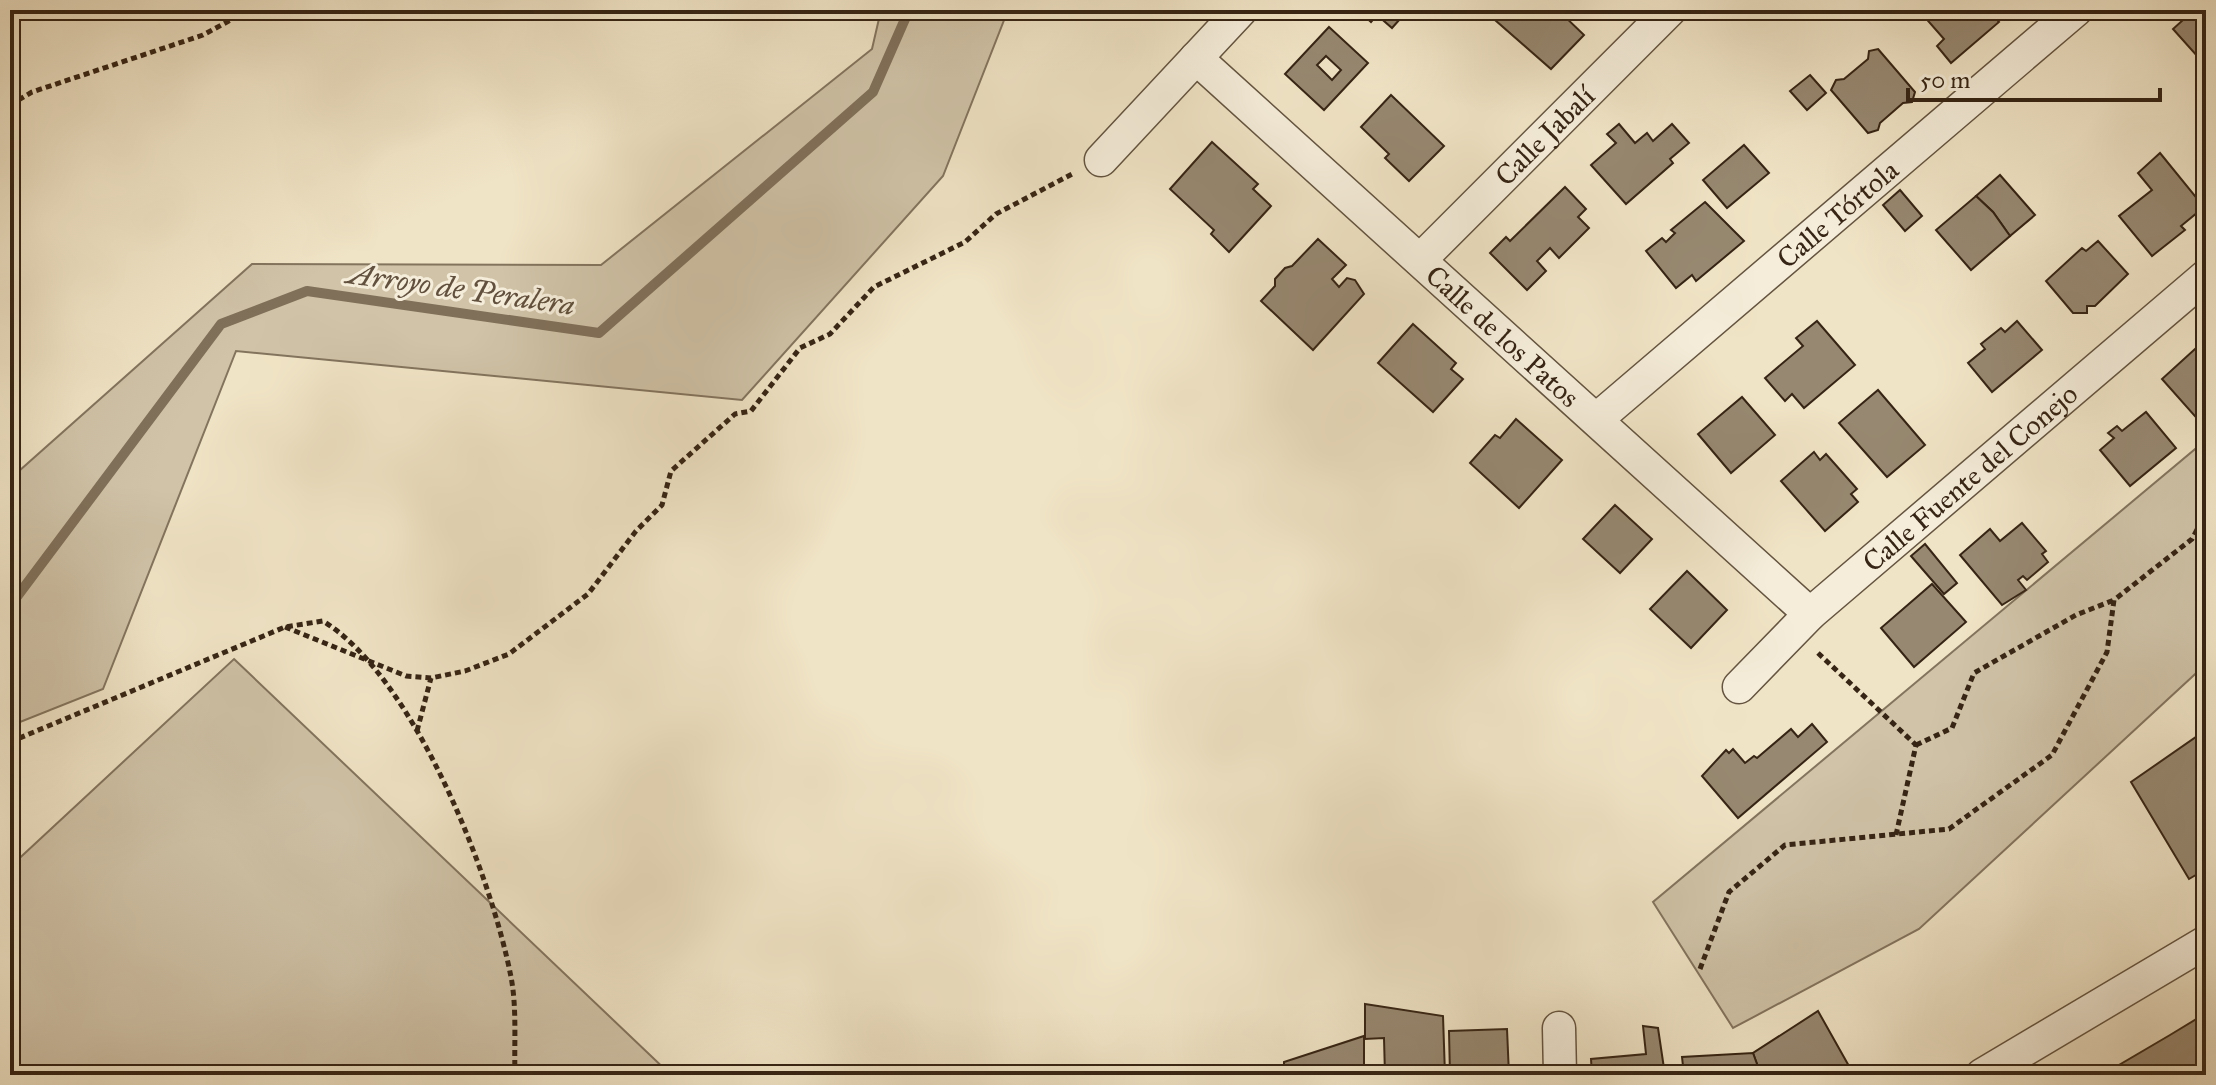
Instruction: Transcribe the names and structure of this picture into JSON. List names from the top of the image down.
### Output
{
  "streets": {
    "street": [
      "Calle Jabalí",
      "Calle Tórtola",
      "Calle de los Patos",
      "Calle Fuente del Conejo"
    ]
  },
  "crossings": [
    ["Calle Jabalí", "Calle de los Patos"],
    ["Calle Tórtola", "Calle de los Patos"],
    ["Calle de los Patos", "Calle Fuente del Conejo"]
  ],
  "water": ["Arroyo de Peralera"],
  "scale_bar": "50 m"
}
